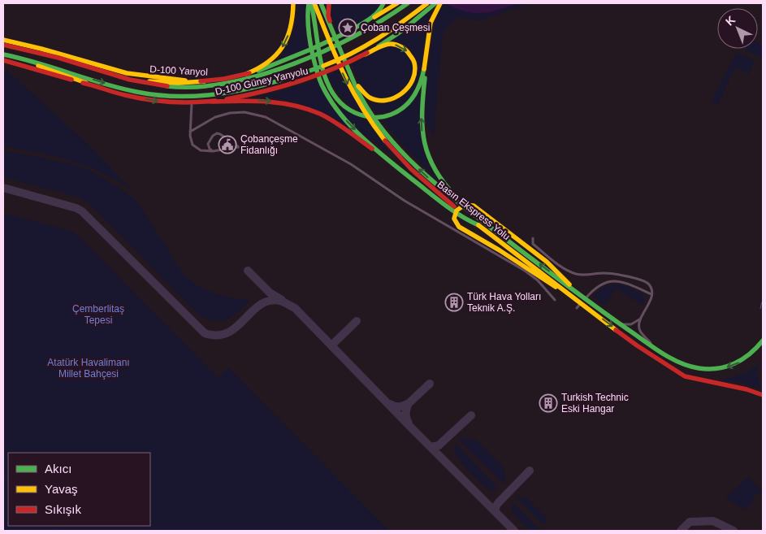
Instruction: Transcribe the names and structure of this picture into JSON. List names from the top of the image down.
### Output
{
  "streets": {
    "main road": ["D-100 Yanyol", "D-100 Güney Yanyolu", "Basın Ekspress Yolu"]
  },
  "parks": ["Çemberlitaş Tepesi", "Atatürk Havalimanı Millet Bahçesi"],
  "places": {
    "place": ["Çoban Çeşmesi"],
    "public building": ["Çobançeşme Fidanlığı"],
    "building": ["Türk Hava Yolları Teknik A.Ş.", "Turkish Technic Eski Hangar"]
  },
  "legend": ["Akıcı", "Yavaş", "Sıkışık"],
  "north": "top left"
}
